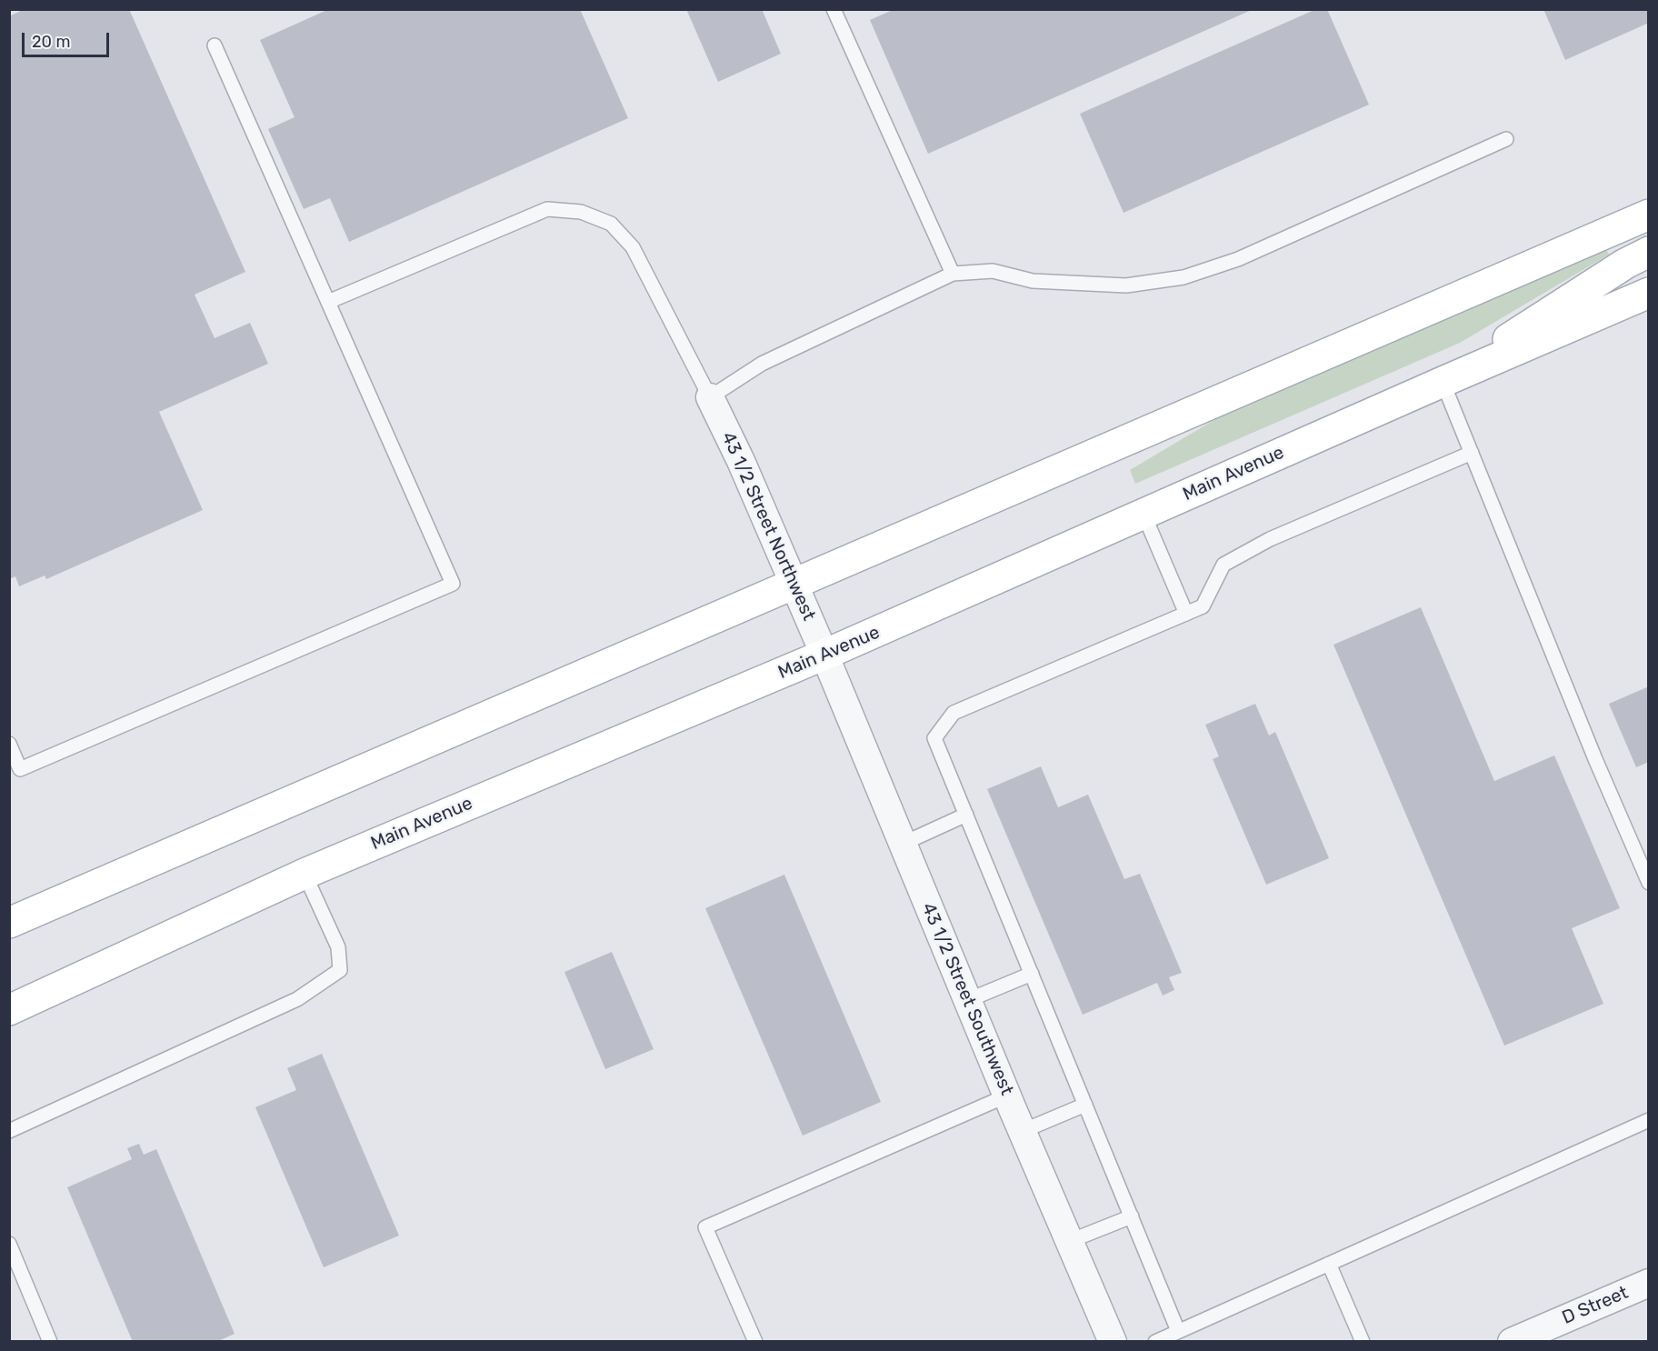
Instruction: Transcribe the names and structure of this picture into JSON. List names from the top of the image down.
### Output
{
  "streets": {
    "main road": ["Main Avenue"],
    "street": ["43 1/2 Street Northwest", "43 1/2 Street Southwest", "D Street"]
  },
  "crossings": [
    ["Main Avenue", "43 1/2 Street Northwest"],
    ["Main Avenue", "43 1/2 Street Southwest"],
    ["43 1/2 Street Northwest", "43 1/2 Street Southwest"]
  ],
  "scale_bar": "20 m"
}
